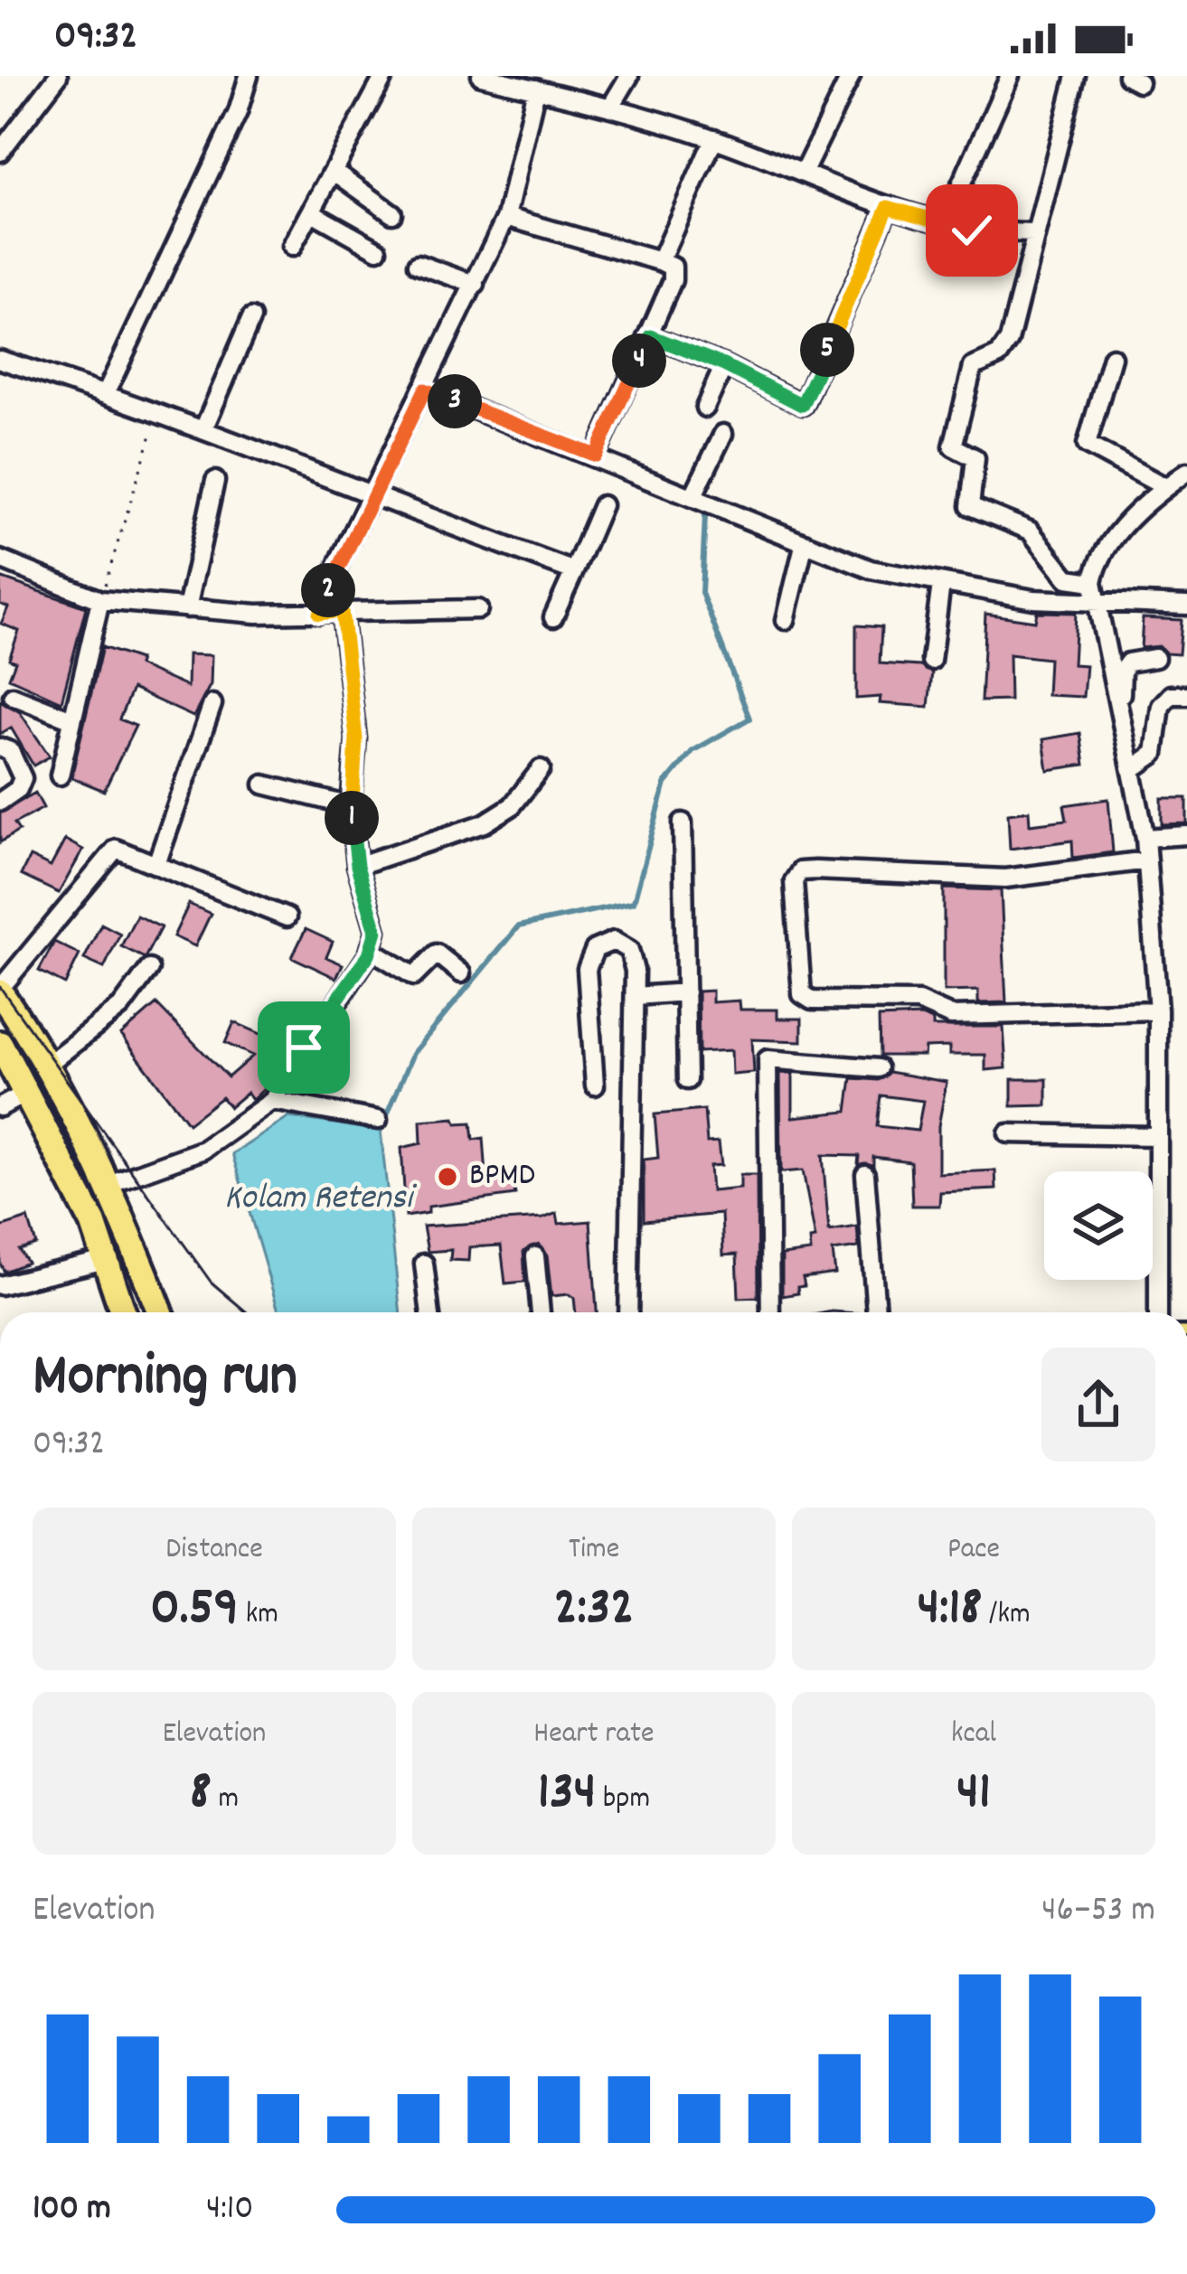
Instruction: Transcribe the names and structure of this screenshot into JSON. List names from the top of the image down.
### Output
{
  "water": ["Kolam Retensi"],
  "places": ["BPMD"],
  "page": {
    "status": "09:32",
    "pins": [
      "5",
      "4",
      "3",
      "2",
      "1"
    ],
    "heading": ["Morning run", "09:32"],
    "stats": [
      ["Distance", "0.59 km"],
      ["Time", "2:32"],
      ["Pace", "4:18 /km"],
      ["Elevation", "8 m"],
      ["Heart rate", "134 bpm"],
      ["kcal", "41"]
    ],
    "chart": ["Elevation", "46–53 m"],
    "list": [
      {
        "name": "100 m",
        "note": "4:10"
      }
    ]
  }
}
